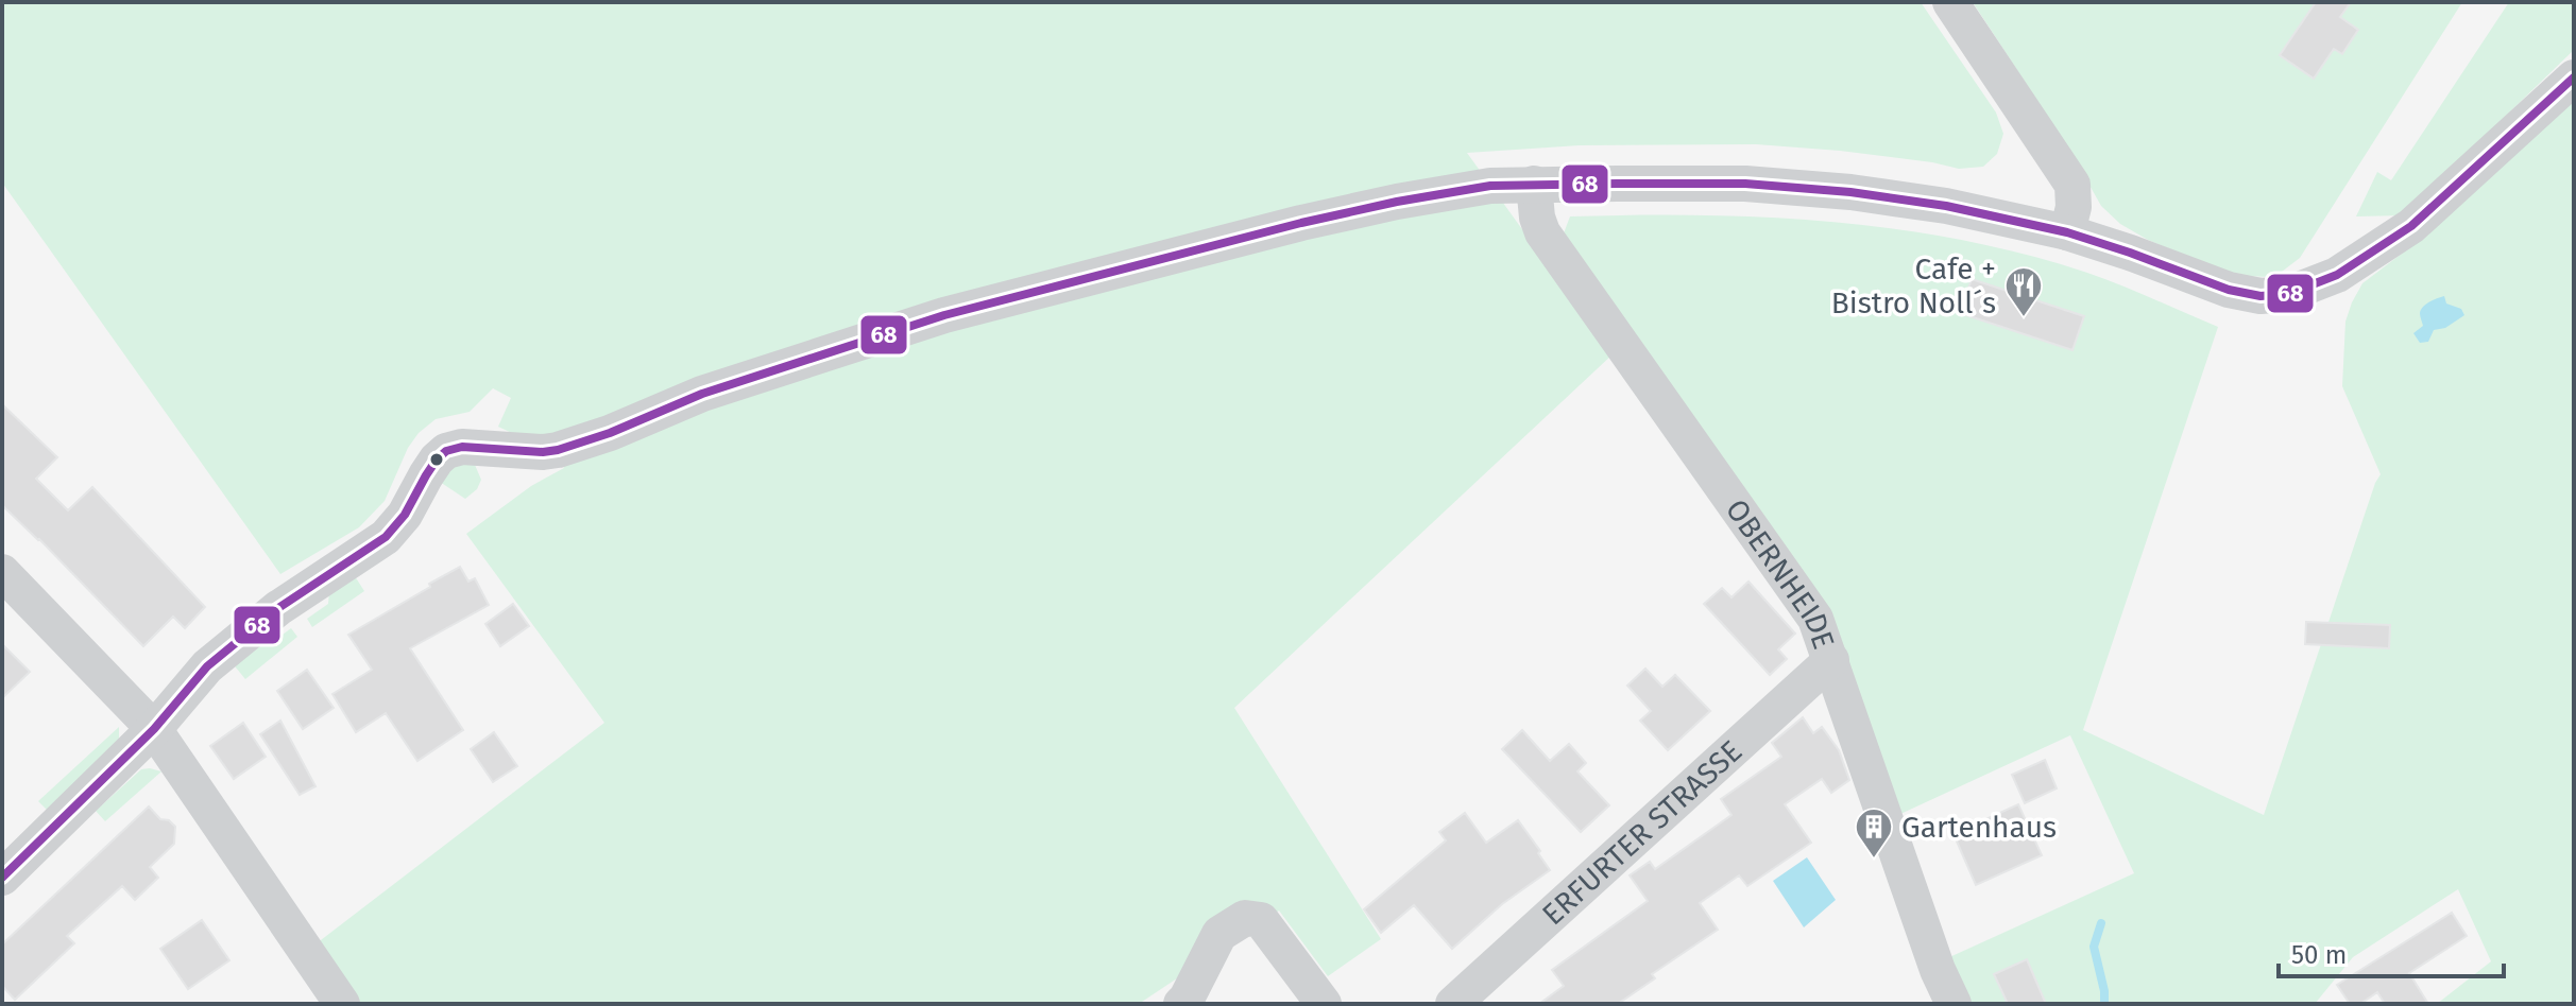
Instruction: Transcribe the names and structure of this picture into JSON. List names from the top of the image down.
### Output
{
  "streets": {
    "street": ["OBERNHEIDE", "ERFURTER STRASSE"]
  },
  "crossings": [
    ["OBERNHEIDE", "ERFURTER STRASSE"]
  ],
  "places": {
    "restaurant": ["Cafe + Bistro Noll´s"],
    "building": ["Gartenhaus"]
  },
  "lines": ["transit line 68"],
  "scale_bar": "50 m"
}
